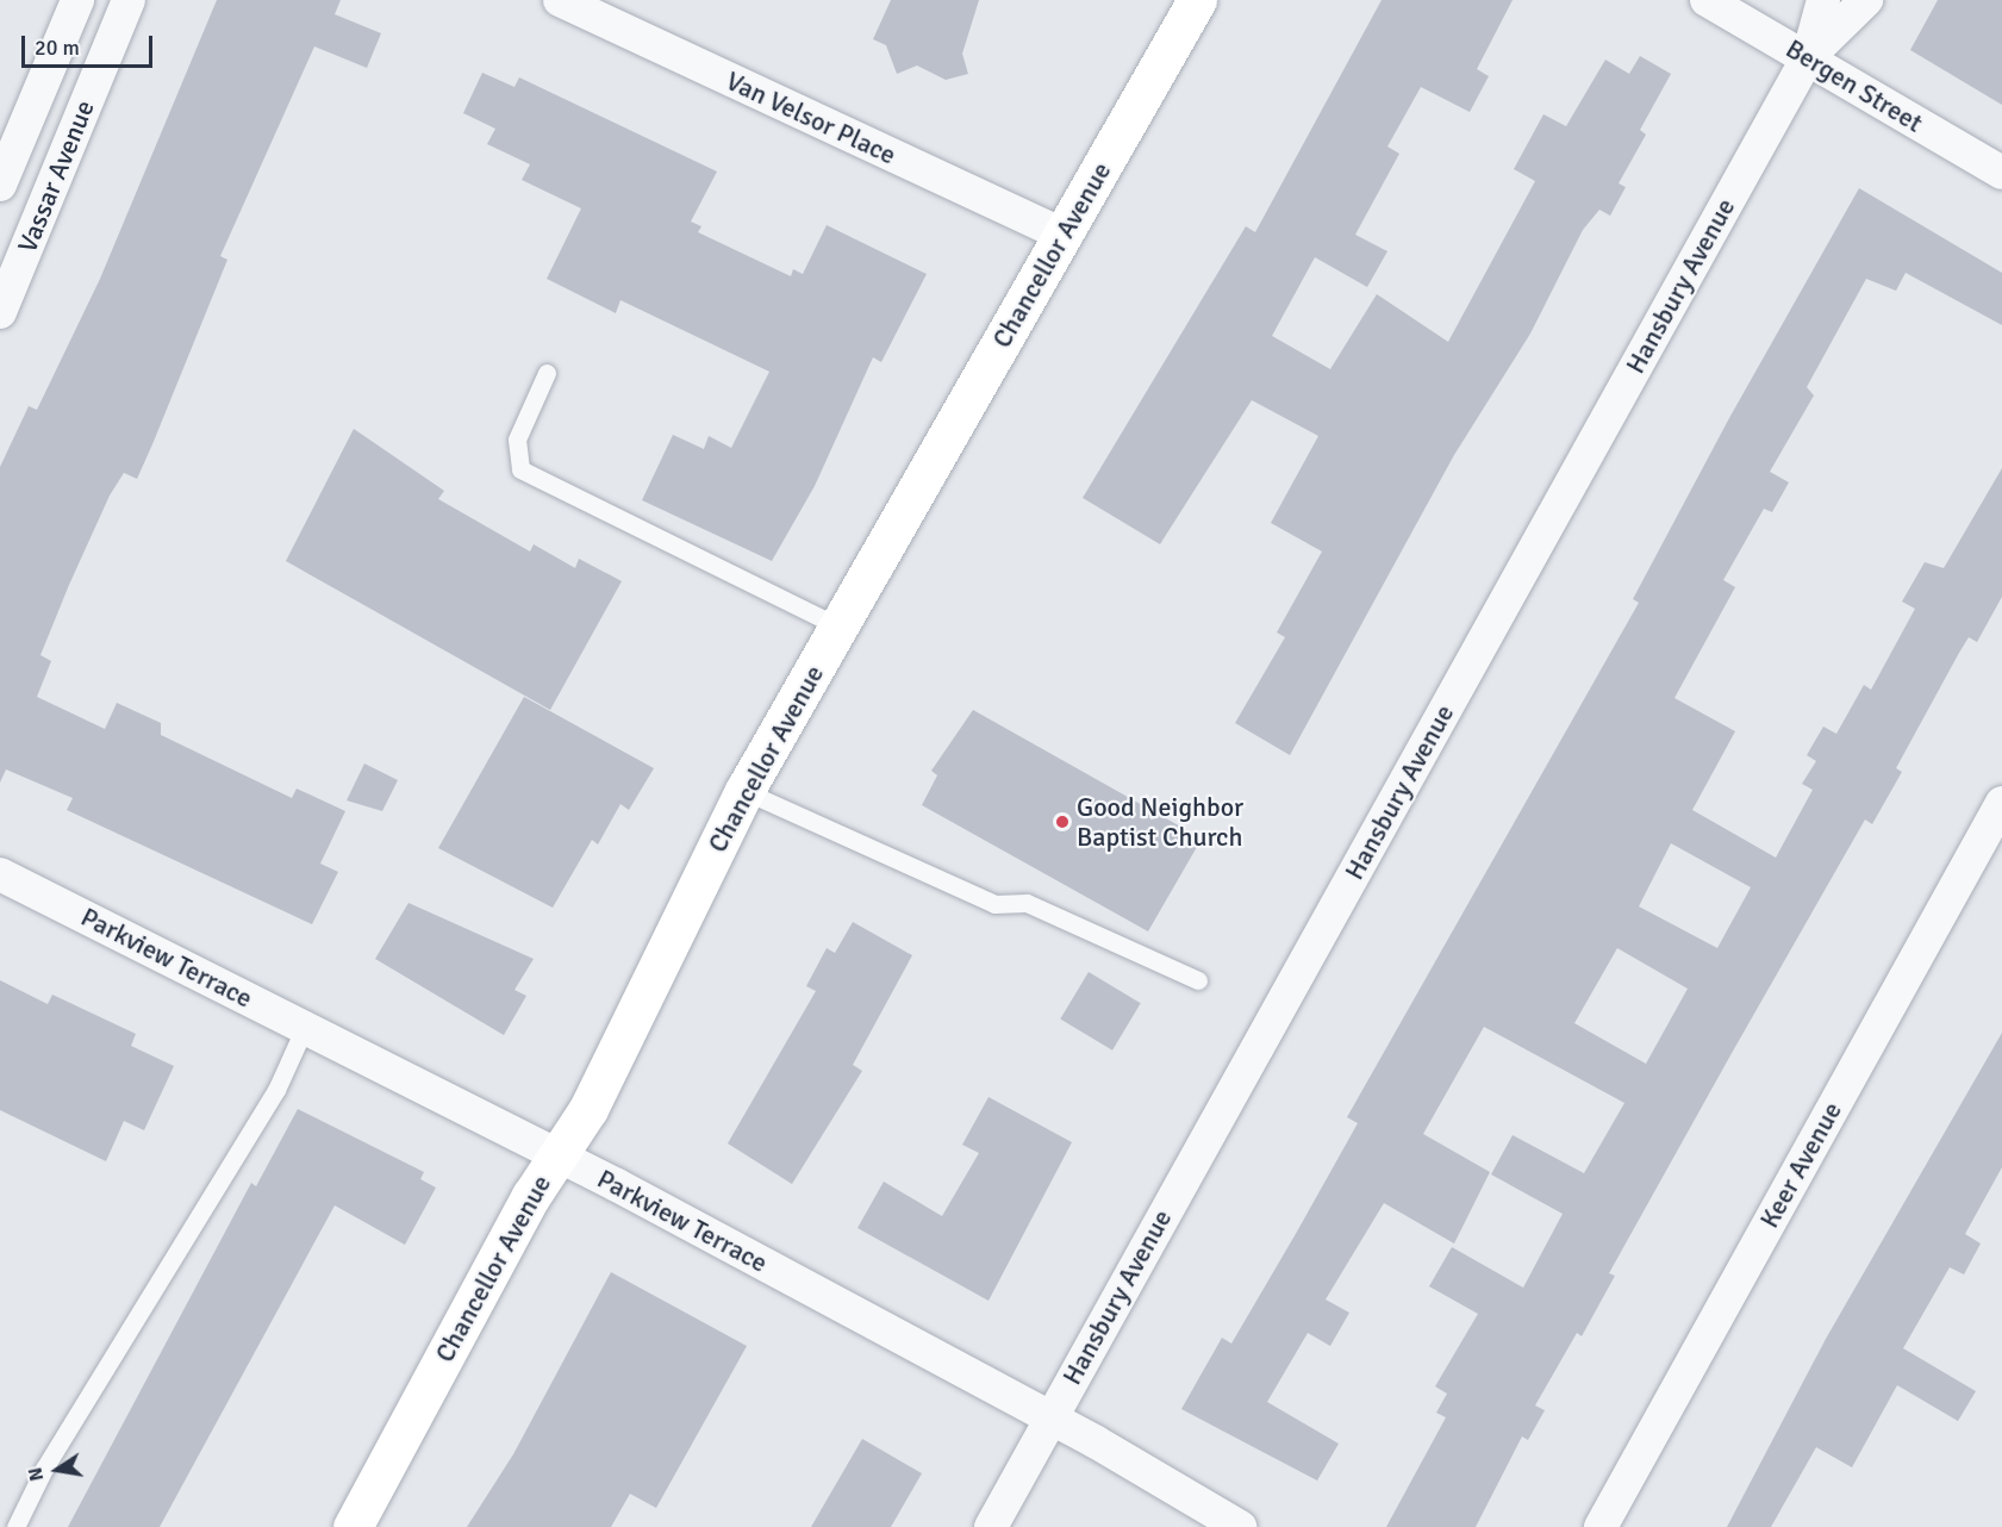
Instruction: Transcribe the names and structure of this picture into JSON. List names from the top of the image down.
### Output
{
  "streets": {
    "main road": ["Chancellor Avenue"],
    "street": [
      "Bergen Street",
      "Van Velsor Place",
      "Vassar Avenue",
      "Hansbury Avenue",
      "Parkview Terrace",
      "Keer Avenue"
    ]
  },
  "crossings": [
    ["Bergen Street", "Hansbury Avenue"],
    ["Van Velsor Place", "Chancellor Avenue"],
    ["Chancellor Avenue", "Parkview Terrace"],
    ["Hansbury Avenue", "Parkview Terrace"]
  ],
  "places": ["Good Neighbor Baptist Church"],
  "scale_bar": "20 m",
  "north": "left"
}
